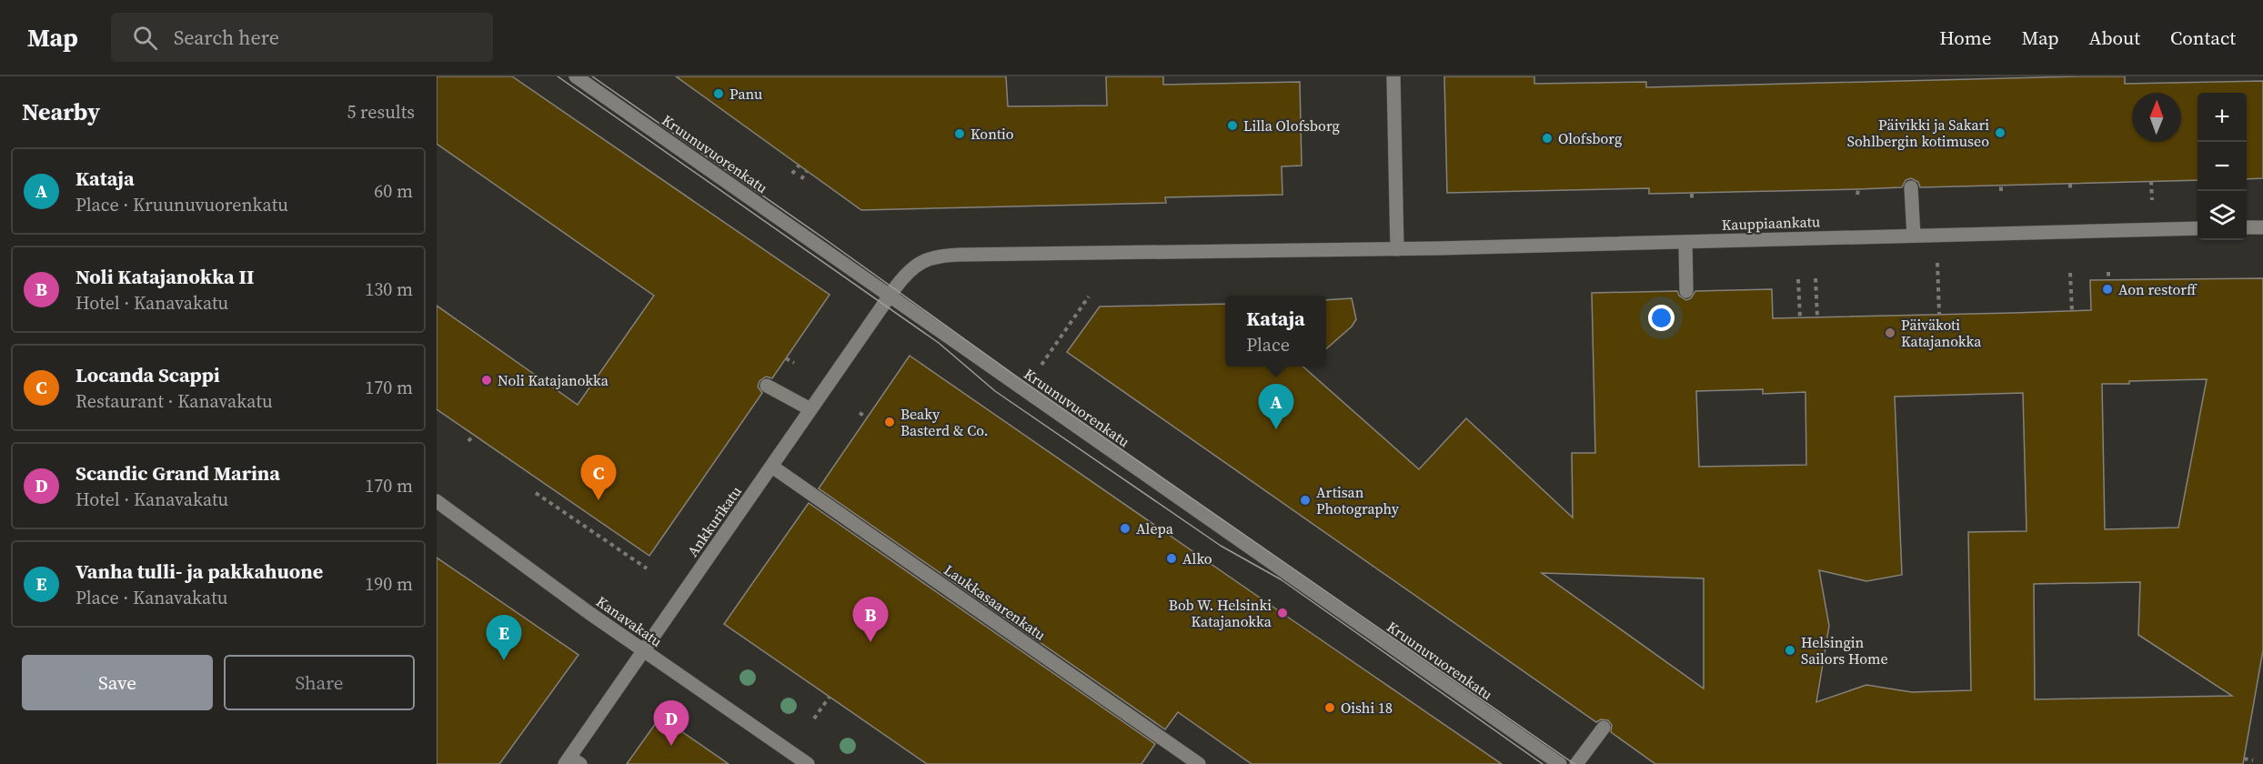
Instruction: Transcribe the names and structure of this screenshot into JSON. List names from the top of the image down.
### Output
{
  "streets": {
    "street": [
      "Kruunuvuorenkatu",
      "Kauppiaankatu",
      "Ankkurikatu",
      "Laukkasaarenkatu",
      "Kanavakatu"
    ]
  },
  "crossings": [
    ["Kruunuvuorenkatu", "Kauppiaankatu"],
    ["Kruunuvuorenkatu", "Ankkurikatu"],
    ["Kauppiaankatu", "Ankkurikatu"],
    ["Ankkurikatu", "Laukkasaarenkatu"],
    ["Ankkurikatu", "Kanavakatu"]
  ],
  "places": [
    "Panu",
    "Lilla Olofsborg",
    "Päivikki ja Sakari Sohlbergin kotimuseo",
    "Kontio",
    "Olofsborg",
    "Aon restorff",
    "Päiväkoti Katajanokka",
    "Noli Katajanokka",
    "Beaky Basterd & Co.",
    "Artisan Photography",
    "Alepa",
    "Alko",
    "Bob W. Helsinki Katajanokka",
    "Helsingin Sailors Home",
    "Oishi 18"
  ],
  "north": "top",
  "page": {
    "header": "Map",
    "search": "Search here",
    "nav": [
      "Home",
      "Map",
      "About",
      "Contact"
    ],
    "heading": ["Nearby", "5 results"],
    "map_buttons": ["+", "−"],
    "list": [
      {
        "mark": "A",
        "name": "Kataja",
        "note": "Place · Kruunuvuorenkatu",
        "value": "60 m"
      },
      {
        "mark": "B",
        "name": "Noli Katajanokka II",
        "note": "Hotel · Kanavakatu",
        "value": "130 m"
      },
      {
        "mark": "C",
        "name": "Locanda Scappi",
        "note": "Restaurant · Kanavakatu",
        "value": "170 m"
      },
      {
        "mark": "D",
        "name": "Scandic Grand Marina",
        "note": "Hotel · Kanavakatu",
        "value": "170 m"
      },
      {
        "mark": "E",
        "name": "Vanha tulli- ja pakkahuone",
        "note": "Place · Kanavakatu",
        "value": "190 m"
      }
    ],
    "popup": ["Kataja", "Place"],
    "pins": [
      "A",
      "C",
      "B",
      "E",
      "D"
    ],
    "buttons": ["Save", "Share"]
  }
}
